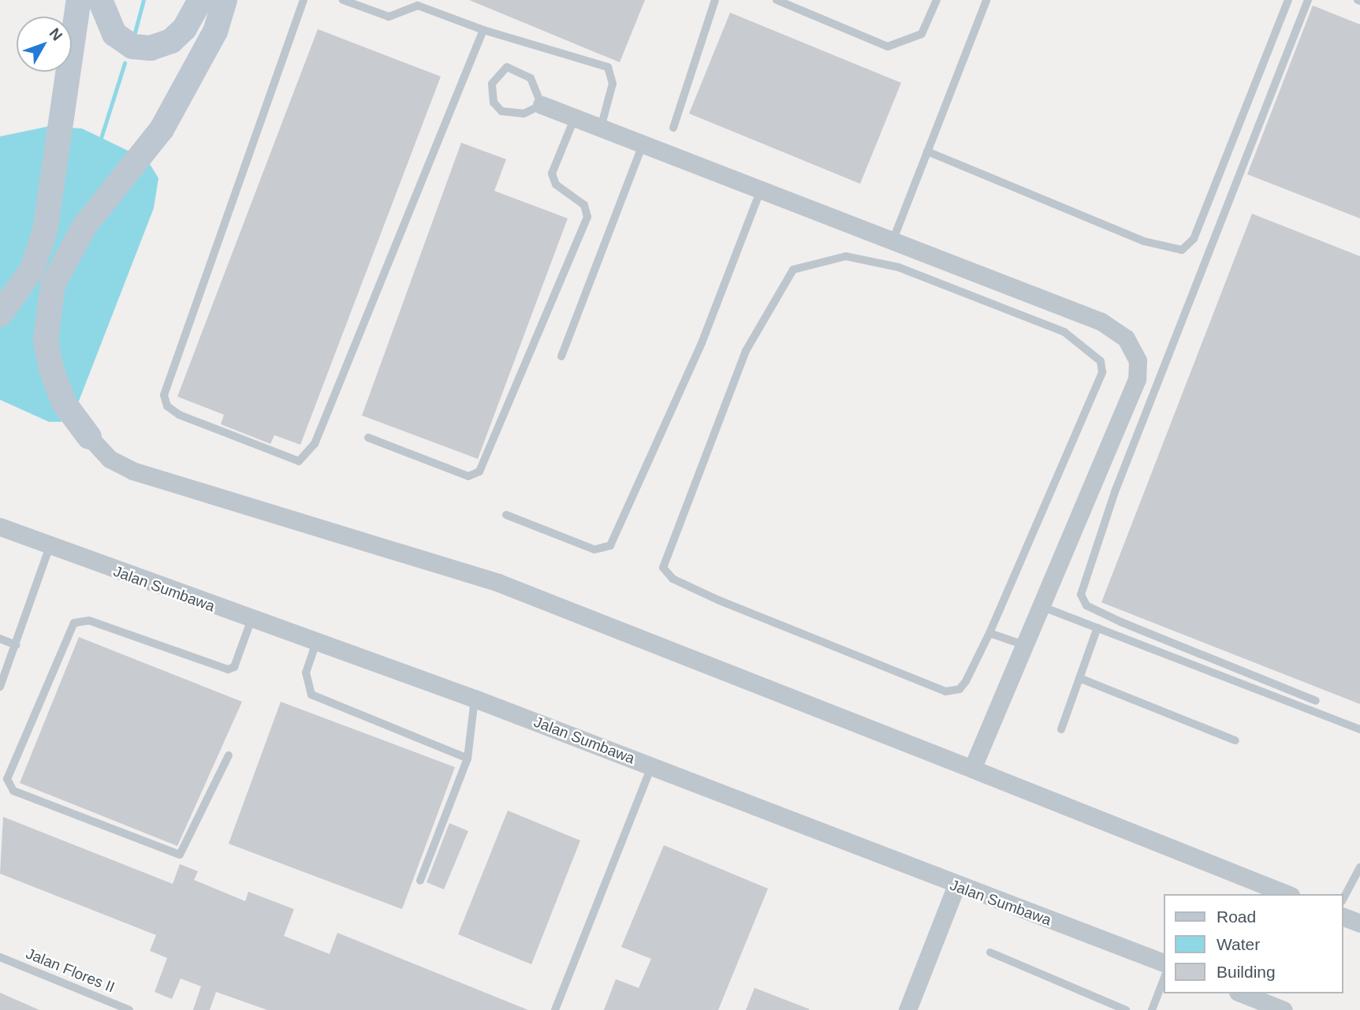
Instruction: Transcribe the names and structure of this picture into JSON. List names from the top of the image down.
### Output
{
  "streets": {
    "street": ["Jalan Sumbawa"],
    "lane": ["Jalan Flores II"]
  },
  "legend": ["Road", "Water", "Building"],
  "north": "top right"
}
